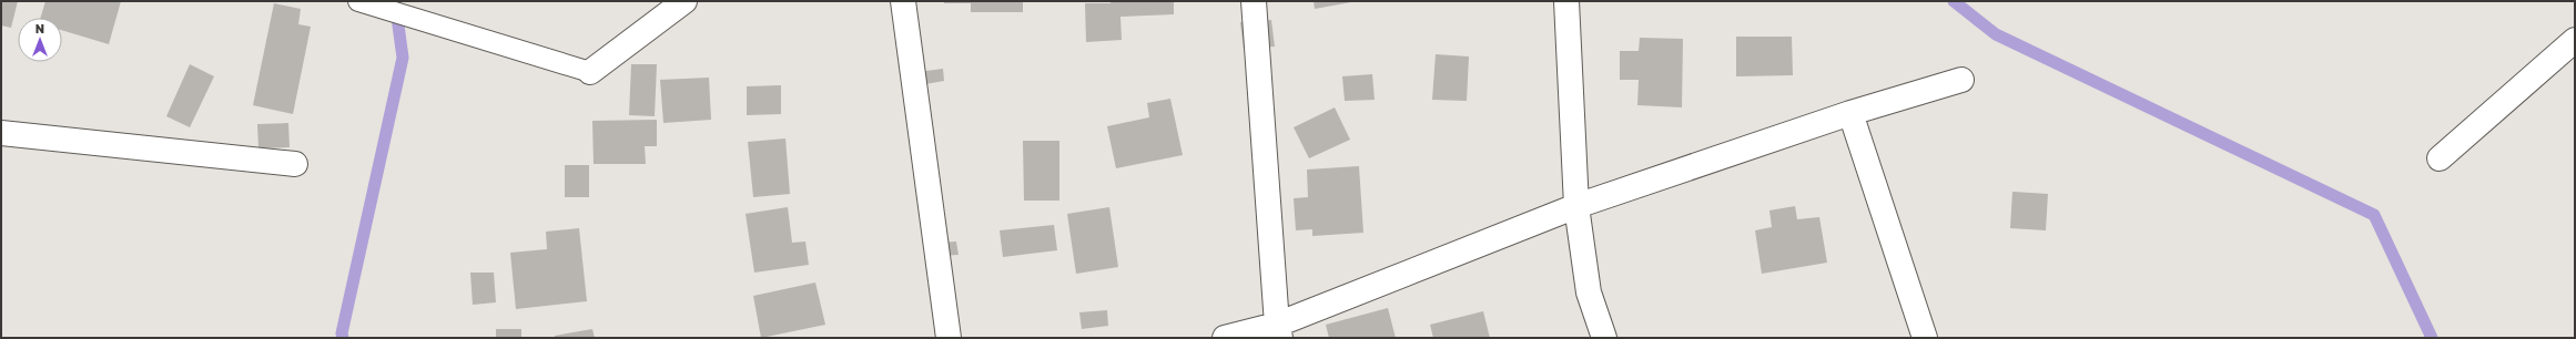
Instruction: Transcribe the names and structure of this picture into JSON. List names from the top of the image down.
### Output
{
  "north": "top"
}
